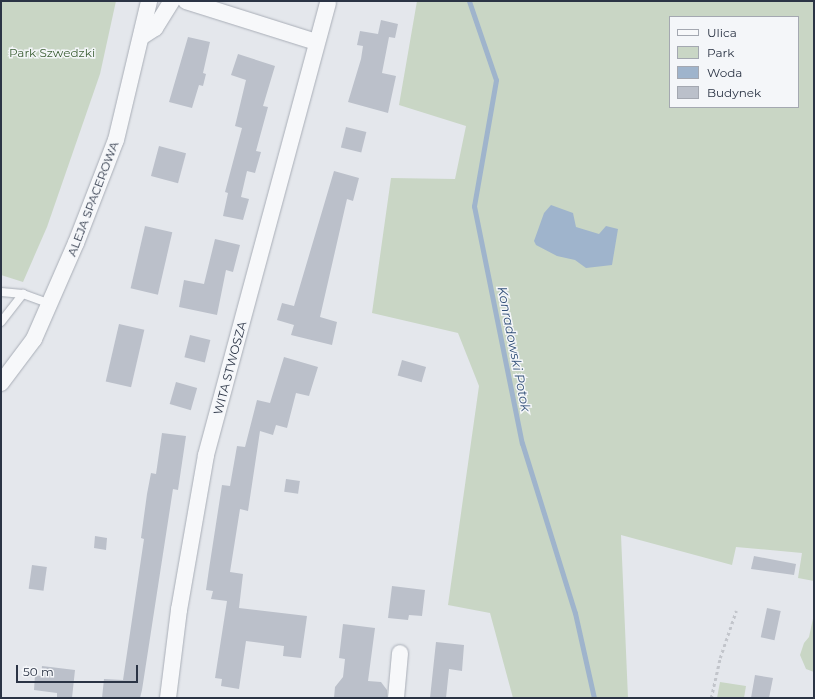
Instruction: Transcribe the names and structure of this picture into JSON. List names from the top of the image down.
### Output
{
  "streets": {
    "street": ["ALEJA SPACEROWA", "WITA STWOSZA"]
  },
  "water": ["Konradowski Potok"],
  "parks": ["Park Szwedzki"],
  "legend": [
    "Ulica",
    "Park",
    "Woda",
    "Budynek"
  ],
  "scale_bar": "50 m"
}
